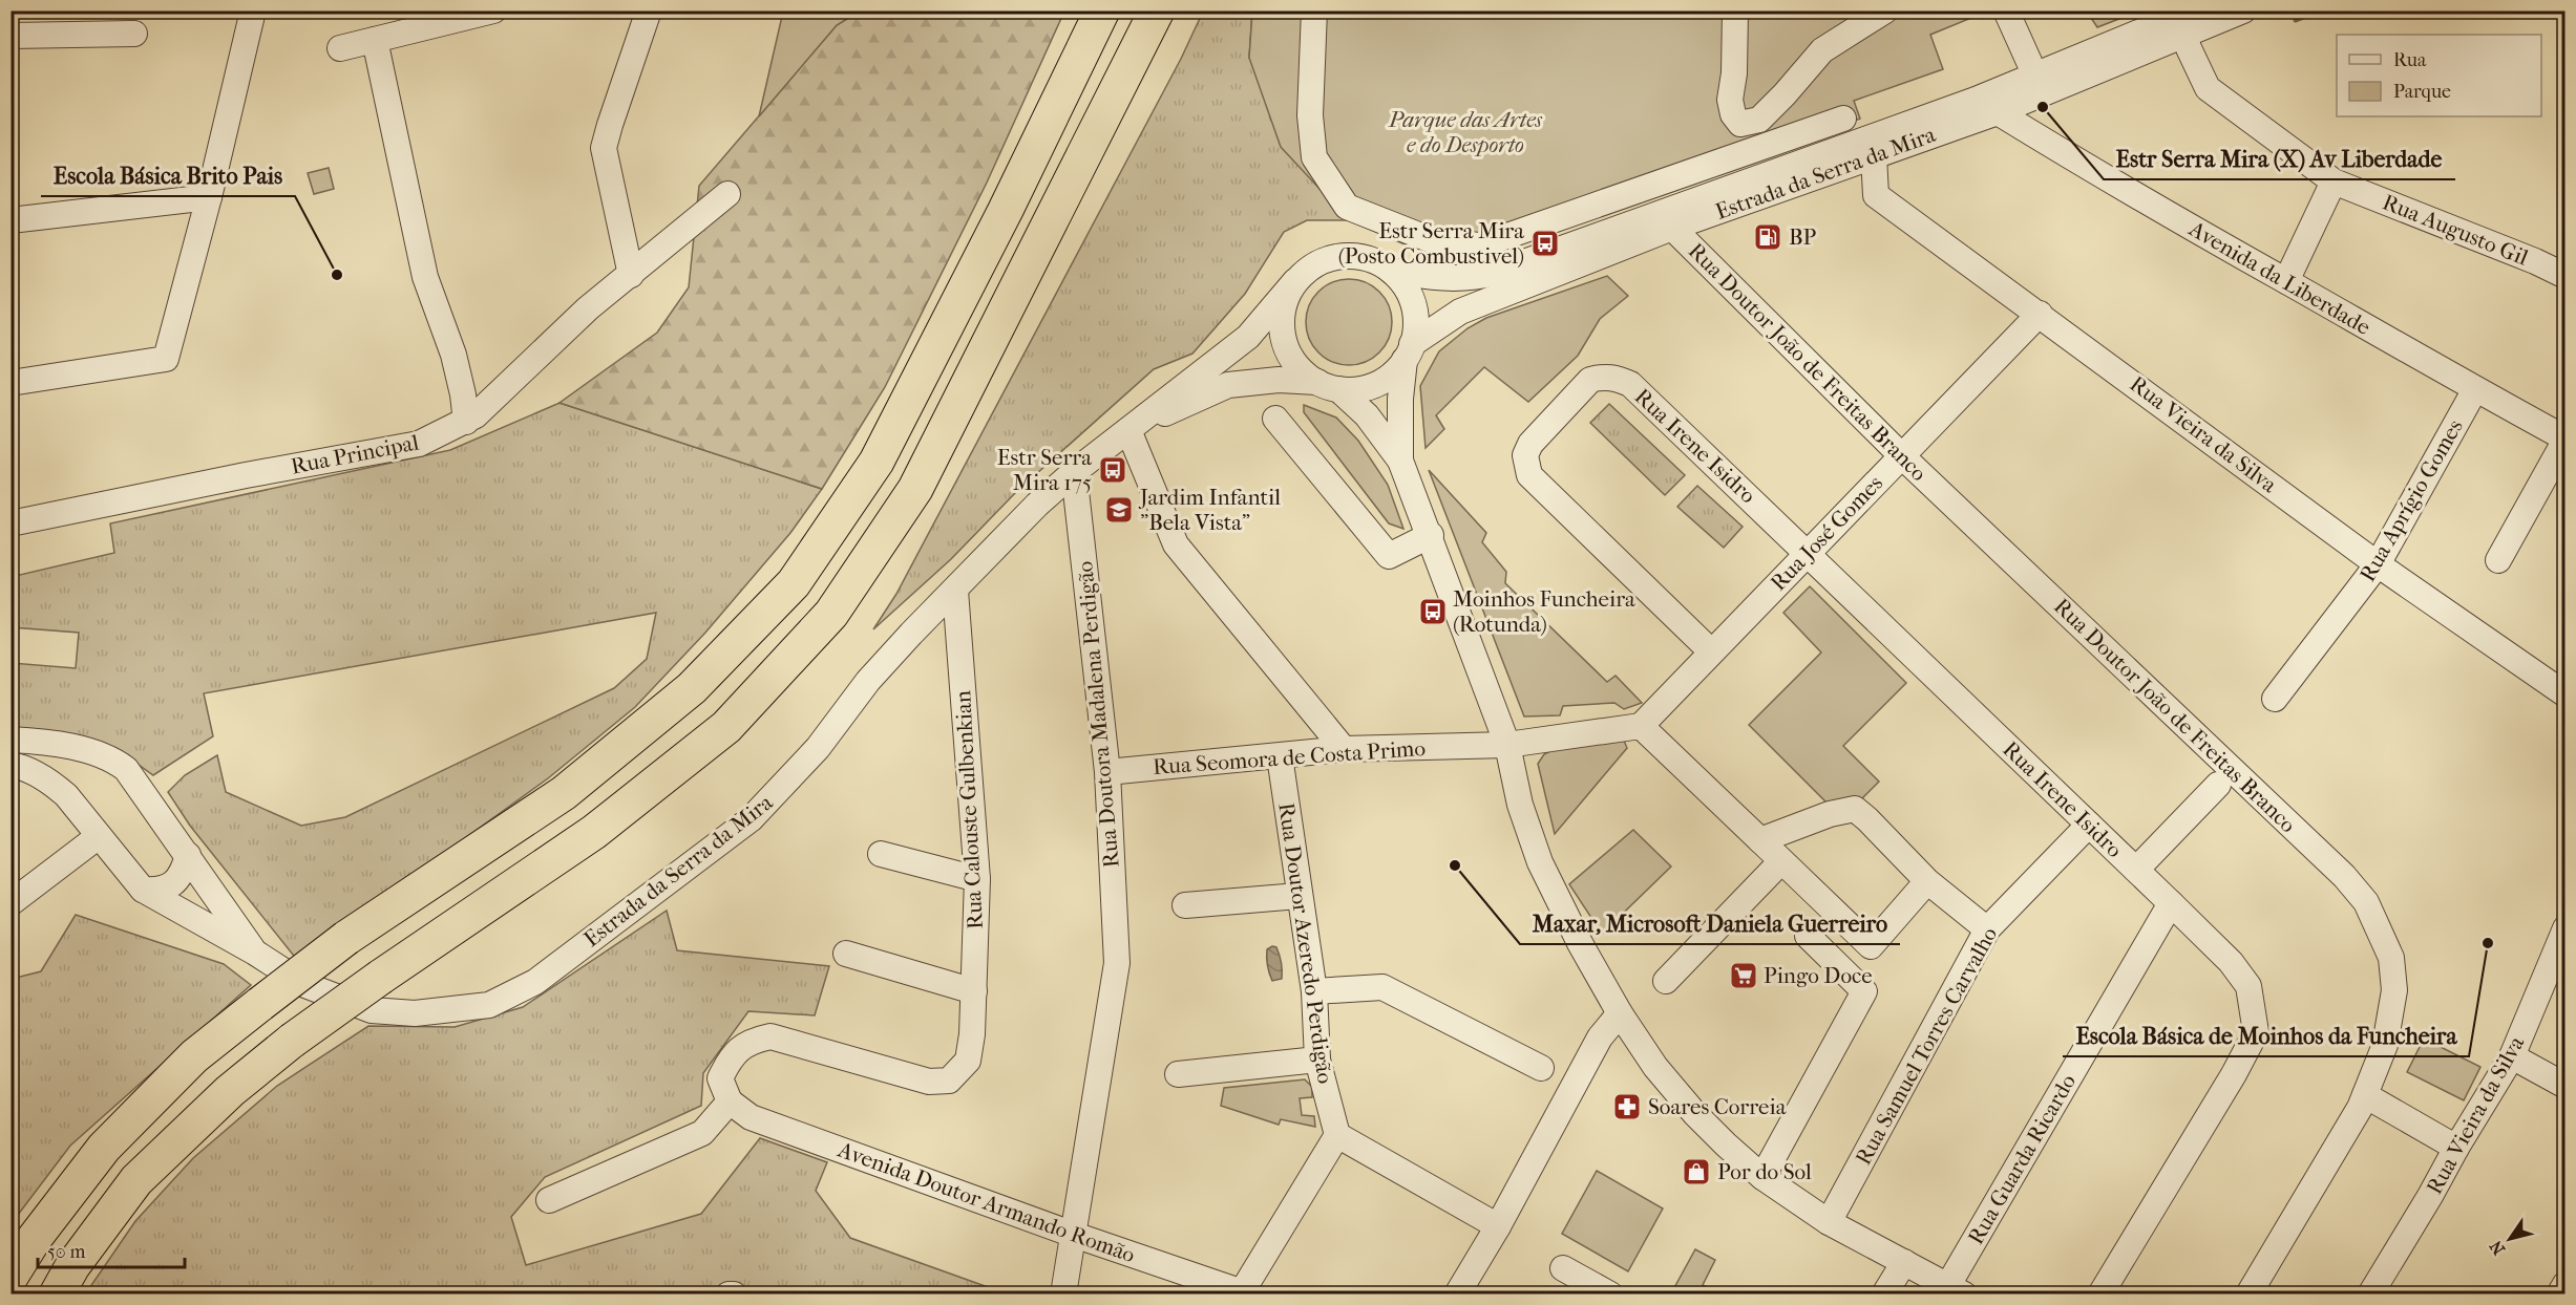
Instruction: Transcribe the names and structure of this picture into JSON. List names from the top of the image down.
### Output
{
  "streets": {
    "street": [
      "Estrada da Serra da Mira",
      "Rua Augusto Gil",
      "Avenida da Liberdade",
      "Rua Doutor João de Freitas Branco",
      "Rua Vieira da Silva",
      "Rua Irene Isidro",
      "Rua Principal",
      "Rua Aprígio Gomes",
      "Rua José Gomes",
      "Rua Doutora Madalena Perdigão",
      "Rua Seomora de Costa Primo",
      "Rua Calouste Gulbenkian",
      "Rua Doutor Azeredo Perdigão",
      "Rua Samuel Torres Carvalho",
      "Rua Guarda Ricardo",
      "Avenida Doutor Armando Romão"
    ]
  },
  "crossings": [
    ["Estrada da Serra da Mira", "Rua Augusto Gil"],
    ["Estrada da Serra da Mira", "Avenida da Liberdade"],
    ["Estrada da Serra da Mira", "Rua Doutor João de Freitas Branco"],
    ["Estrada da Serra da Mira", "Rua Vieira da Silva"],
    ["Estrada da Serra da Mira", "Rua Doutora Madalena Perdigão"],
    ["Estrada da Serra da Mira", "Rua Calouste Gulbenkian"],
    ["Avenida da Liberdade", "Rua Aprígio Gomes"],
    ["Rua Doutor João de Freitas Branco", "Rua José Gomes"],
    ["Rua Vieira da Silva", "Rua Aprígio Gomes"],
    ["Rua Vieira da Silva", "Rua José Gomes"],
    ["Rua Irene Isidro", "Rua José Gomes"],
    ["Rua Irene Isidro", "Rua Samuel Torres Carvalho"],
    ["Rua Irene Isidro", "Rua Guarda Ricardo"],
    ["Rua José Gomes", "Rua Seomora de Costa Primo"],
    ["Rua Doutora Madalena Perdigão", "Rua Seomora de Costa Primo"],
    ["Rua Doutora Madalena Perdigão", "Avenida Doutor Armando Romão"],
    ["Rua Seomora de Costa Primo", "Rua Doutor Azeredo Perdigão"],
    ["Rua Calouste Gulbenkian", "Avenida Doutor Armando Romão"]
  ],
  "parks": ["Parque das Artes e do Desporto"],
  "places": {
    "other": [
      "Estr Serra Mira (X) Av Liberdade",
      "Escola Básica Brito Pais",
      "Maxar, Microsoft Daniela Guerreiro",
      "Escola Básica de Moinhos da Funcheira"
    ],
    "fuel station": ["BP"],
    "bus stop": ["Estr Serra Mira (Posto Combustivel)", "Estr Serra Mira 175", "Moinhos Funcheira (Rotunda)"],
    "school or university": ["Jardim Infantil \"Bela Vista\""],
    "supermarket": ["Pingo Doce"],
    "pharmacy": ["Soares Correia"],
    "shop": ["Por do Sol"]
  },
  "legend": ["Rua", "Parque"],
  "scale_bar": "50 m",
  "north": "bottom left"
}
